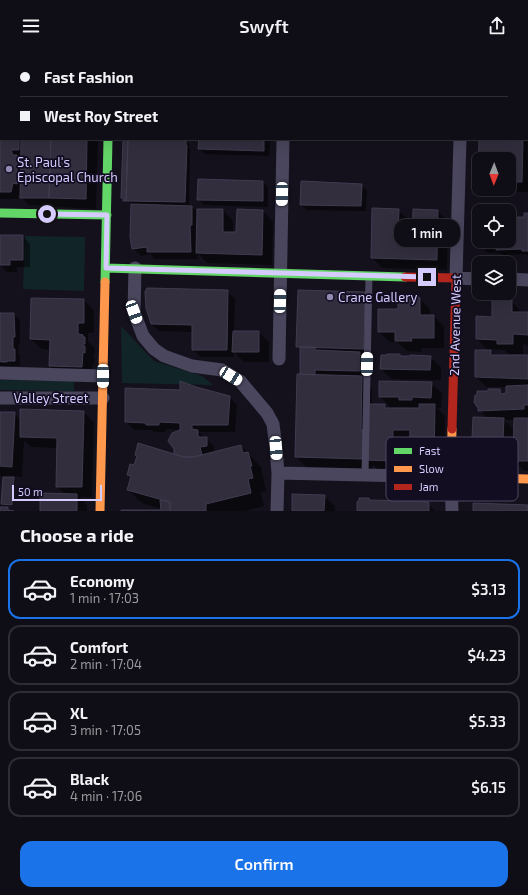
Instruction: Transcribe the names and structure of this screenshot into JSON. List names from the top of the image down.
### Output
{
  "streets": {
    "street": ["2nd Avenue West", "Valley Street"]
  },
  "places": ["St. Paul's Episcopal Church", "Crane Gallery"],
  "legend": ["Fast", "Slow", "Jam"],
  "scale_bar": "50 m",
  "north": "bottom",
  "page": {
    "header": "Swyft",
    "banner": ["Fast Fashion", "West Roy Street"],
    "bubble": "1 min",
    "scale": "50 m",
    "heading": "Choose a ride",
    "list": [
      {
        "name": "Economy",
        "note": "1 min · 17:03",
        "value": "$3.13"
      },
      {
        "name": "Comfort",
        "note": "2 min · 17:04",
        "value": "$4.23"
      },
      {
        "name": "XL",
        "note": "3 min · 17:05",
        "value": "$5.33"
      },
      {
        "name": "Black",
        "note": "4 min · 17:06",
        "value": "$6.15"
      }
    ],
    "buttons": "Confirm"
  }
}
